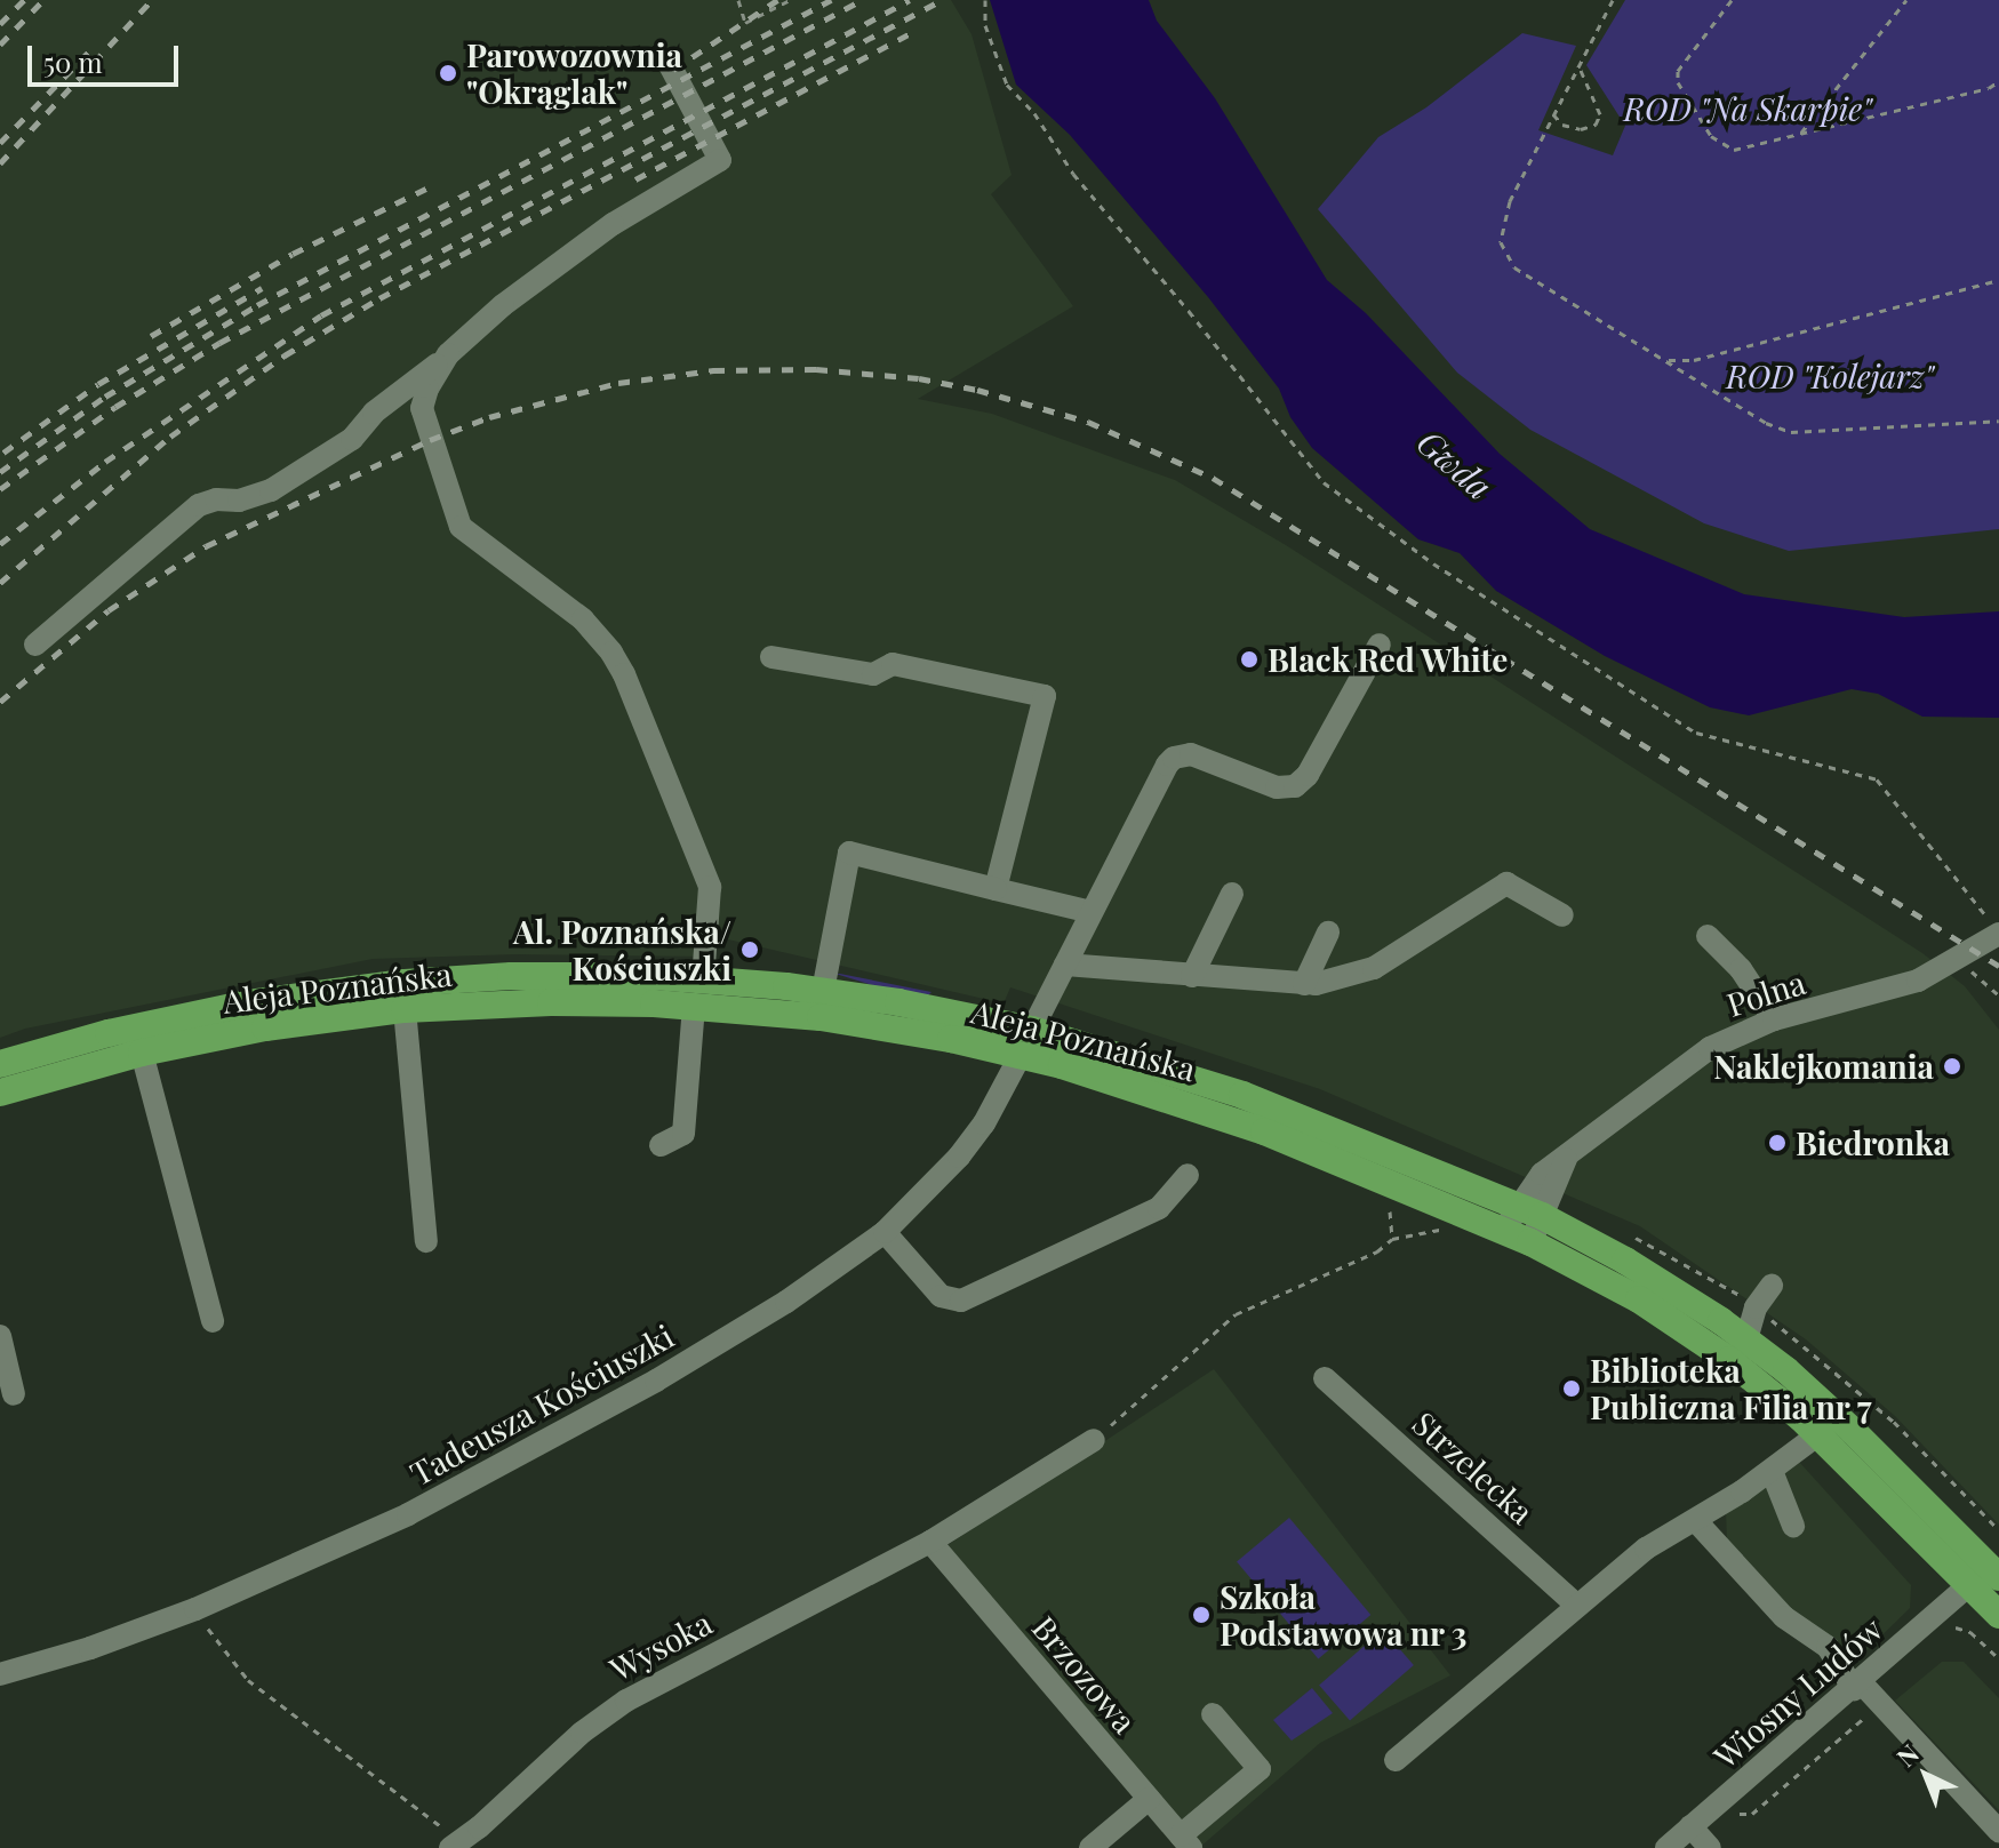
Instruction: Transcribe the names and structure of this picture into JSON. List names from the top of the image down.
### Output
{
  "streets": {
    "main road": ["Aleja Poznańska"],
    "street": [
      "Polna",
      "Tadeusza Kościuszki",
      "Strzelecka",
      "Wysoka",
      "Brzozowa",
      "Wiosny Ludów"
    ]
  },
  "crossings": [
    ["Aleja Poznańska", "Polna"],
    ["Aleja Poznańska", "Tadeusza Kościuszki"],
    ["Aleja Poznańska", "Wiosny Ludów"],
    ["Wysoka", "Brzozowa"]
  ],
  "water": ["Gwda"],
  "parks": ["ROD \"Na Skarpie\"", "ROD \"Kolejarz\""],
  "places": [
    "Parowozownia \"Okrąglak\"",
    "Black Red White",
    "Al. Poznańska/ Kościuszki",
    "Naklejkomania",
    "Biedronka",
    "Biblioteka Publiczna Filia nr 7",
    "Szkoła Podstawowa nr 3"
  ],
  "scale_bar": "50 m",
  "north": "top left"
}
